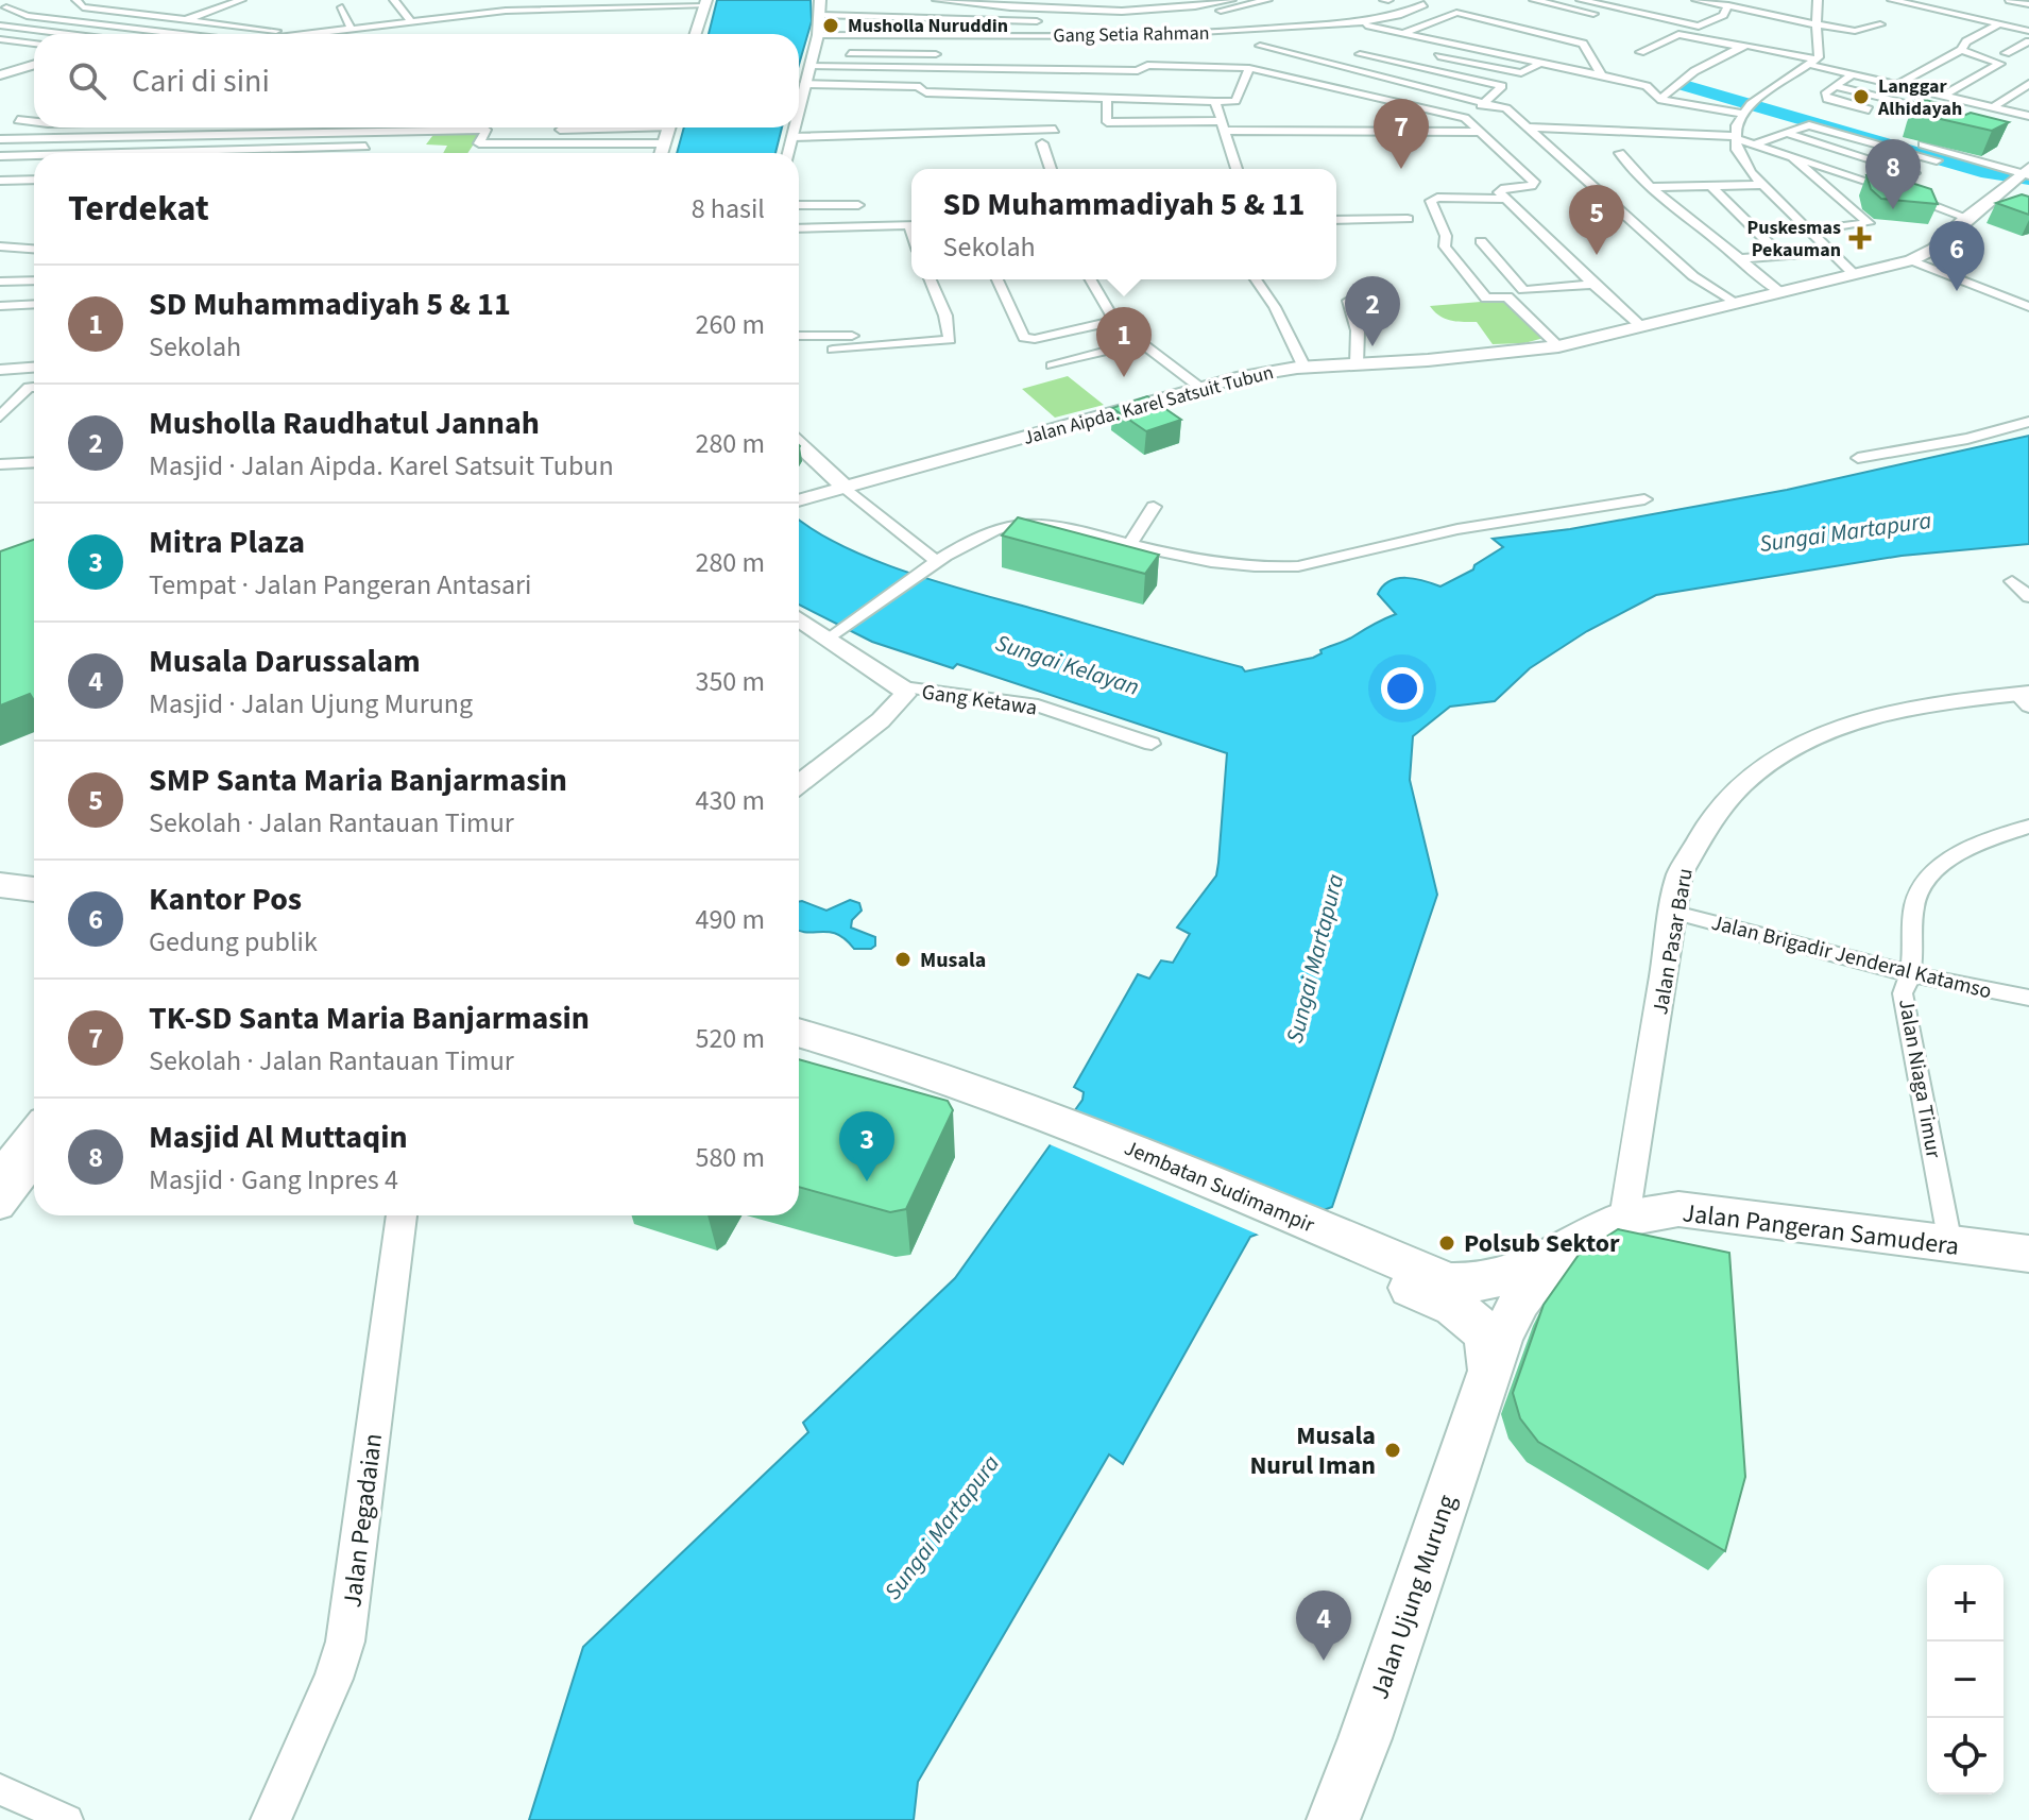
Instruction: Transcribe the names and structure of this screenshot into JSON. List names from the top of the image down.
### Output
{
  "streets": {
    "highway": ["Jembatan Sudimampir", "Jalan Pangeran Samudera", "Jalan Ujung Murung"],
    "street": [
      "Gang Setia Rahman",
      "Jalan Aipda. Karel Satsuit Tubun",
      "Gang Ketawa",
      "Jalan Pasar Baru",
      "Jalan Brigadir Jenderal Katamso",
      "Jalan Niaga Timur",
      "Jalan Pegadaian"
    ]
  },
  "crossings": [
    ["Jalan Pasar Baru", "Jalan Brigadir Jenderal Katamso"],
    ["Jalan Pasar Baru", "Jalan Pangeran Samudera"],
    ["Jalan Brigadir Jenderal Katamso", "Jalan Niaga Timur"],
    ["Jalan Niaga Timur", "Jalan Pangeran Samudera"],
    ["Jembatan Sudimampir", "Jalan Pangeran Samudera"],
    ["Jembatan Sudimampir", "Jalan Ujung Murung"],
    ["Jalan Pangeran Samudera", "Jalan Ujung Murung"]
  ],
  "water": ["Sungai Martapura", "Sungai Kelayan"],
  "places": {
    "other": [
      "Musholla Nuruddin",
      "Langgar Alhidayah",
      "Musala",
      "Polsub Sektor",
      "Musala Nurul Iman"
    ],
    "health": ["Puskesmas Pekauman"]
  },
  "page": {
    "search": "Cari di sini",
    "pins": [
      "7",
      "8",
      "5",
      "6",
      "2",
      "1",
      "3",
      "4"
    ],
    "heading": ["Terdekat", "8 hasil"],
    "popup": ["SD Muhammadiyah 5 & 11", "Sekolah"],
    "list": [
      {
        "mark": "1",
        "name": "SD Muhammadiyah 5 & 11",
        "note": "Sekolah",
        "value": "260 m"
      },
      {
        "mark": "2",
        "name": "Musholla Raudhatul Jannah",
        "note": "Masjid · Jalan Aipda. Karel Satsuit Tubun",
        "value": "280 m"
      },
      {
        "mark": "3",
        "name": "Mitra Plaza",
        "note": "Tempat · Jalan Pangeran Antasari",
        "value": "280 m"
      },
      {
        "mark": "4",
        "name": "Musala Darussalam",
        "note": "Masjid · Jalan Ujung Murung",
        "value": "350 m"
      },
      {
        "mark": "5",
        "name": "SMP Santa Maria Banjarmasin",
        "note": "Sekolah · Jalan Rantauan Timur",
        "value": "430 m"
      },
      {
        "mark": "6",
        "name": "Kantor Pos",
        "note": "Gedung publik",
        "value": "490 m"
      },
      {
        "mark": "7",
        "name": "TK-SD Santa Maria Banjarmasin",
        "note": "Sekolah · Jalan Rantauan Timur",
        "value": "520 m"
      },
      {
        "mark": "8",
        "name": "Masjid Al Muttaqin",
        "note": "Masjid · Gang Inpres 4",
        "value": "580 m"
      }
    ],
    "map_buttons": ["+", "−"]
  }
}
